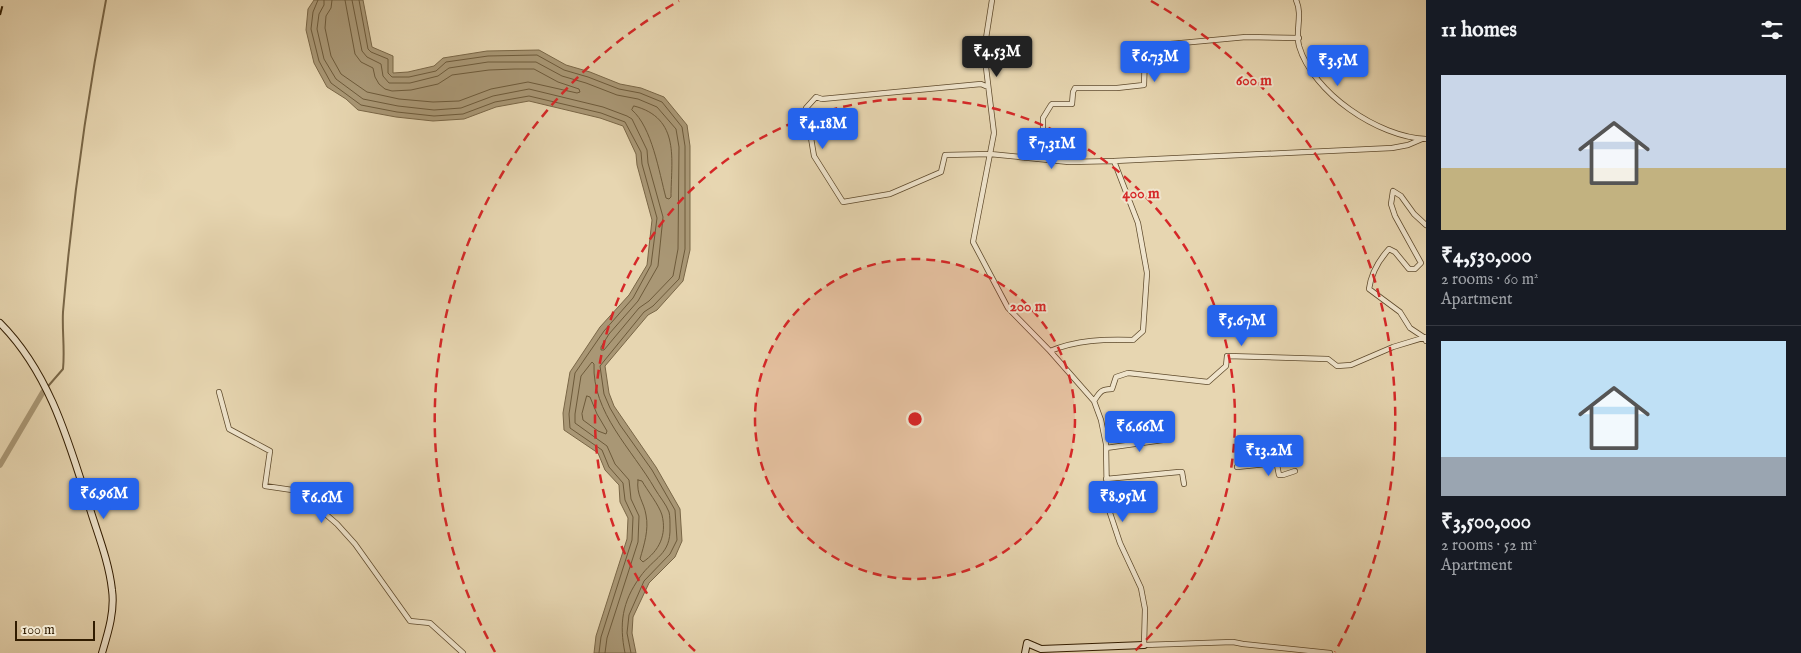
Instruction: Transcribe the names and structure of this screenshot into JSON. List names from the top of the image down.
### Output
{
  "scale_bar": "100 m",
  "page": {
    "heading": "11 homes",
    "price": [
      "₹4.53M",
      "₹6.73M",
      "₹3.5M",
      "₹4.18M",
      "₹7.31M",
      "₹5.67M",
      "₹6.66M",
      "₹13.2M",
      "₹6.96M",
      "₹8.95M",
      "₹6.6M"
    ],
    "list": [
      {
        "name": "₹4,530,000",
        "note": "2 rooms · 60 m² · Apartment"
      },
      {
        "name": "₹3,500,000",
        "note": "2 rooms · 52 m² · Apartment"
      }
    ],
    "scale": "100 m"
  },
  "rings": ["600 m", "400 m", "200 m"]
}
